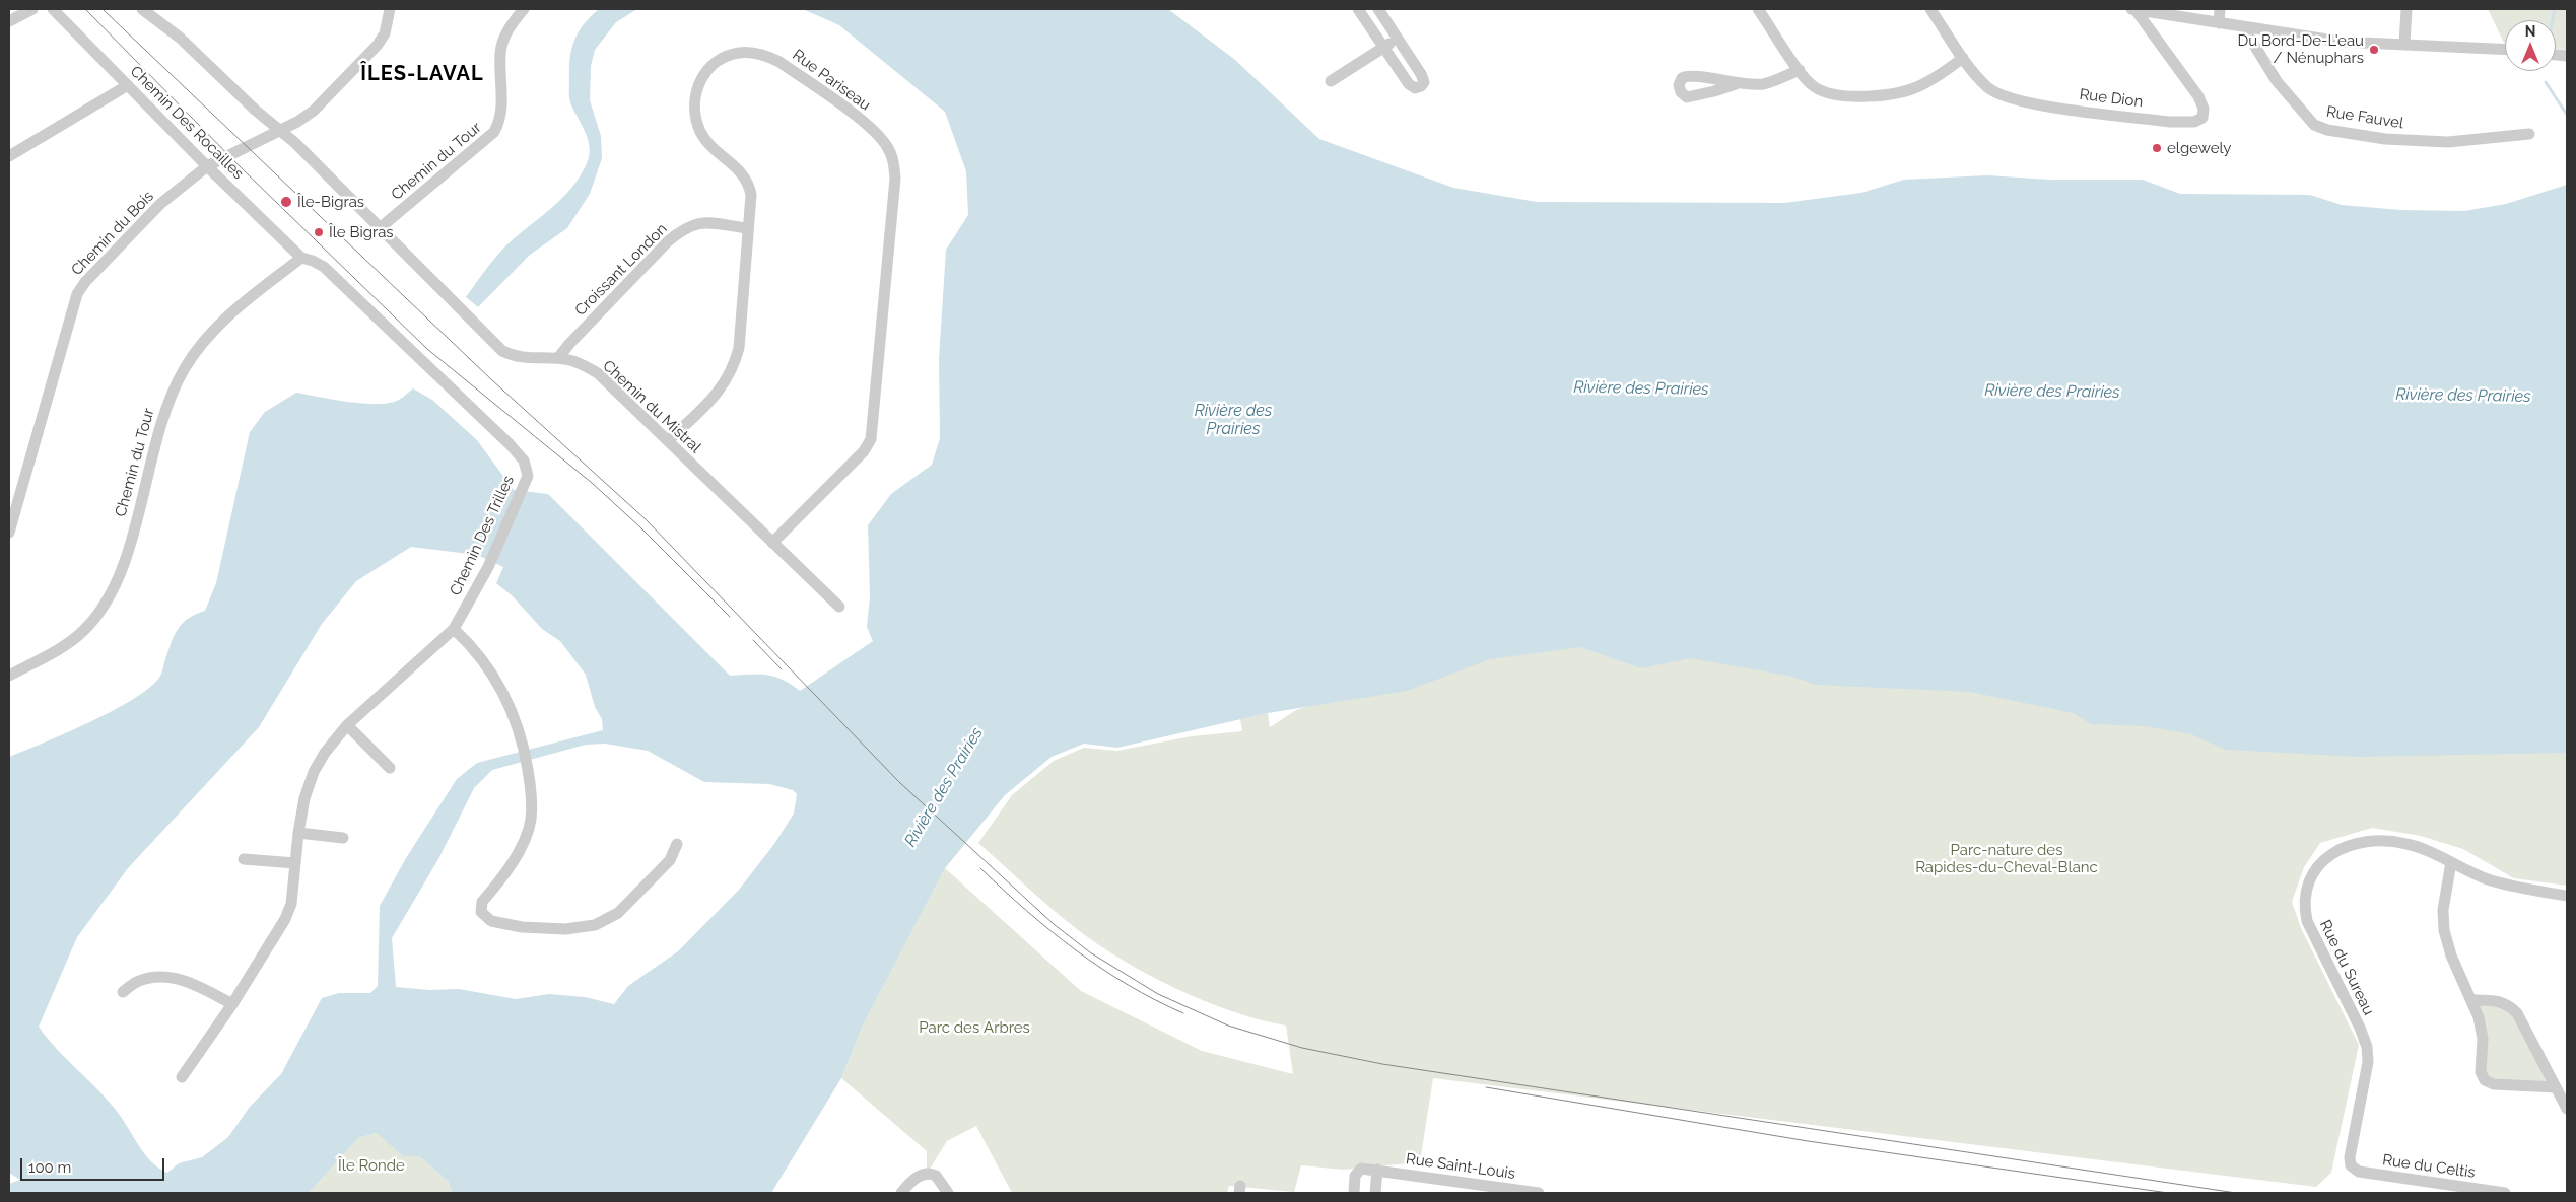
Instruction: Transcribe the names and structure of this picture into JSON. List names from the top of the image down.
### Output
{
  "streets": {
    "street": [
      "Rue Pariseau",
      "Rue Dion",
      "Rue Fauvel",
      "Chemin Des Rocailles",
      "Chemin du Tour",
      "Chemin du Bois",
      "Croissant London",
      "Chemin du Mistral",
      "Chemin Des Trilles",
      "Rue du Sureau",
      "Rue Saint-Louis",
      "Rue du Celtis"
    ]
  },
  "crossings": [
    ["Rue Pariseau", "Croissant London"],
    ["Rue Pariseau", "Chemin du Mistral"],
    ["Chemin Des Rocailles", "Chemin du Tour"],
    ["Chemin Des Rocailles", "Chemin du Bois"],
    ["Chemin Des Rocailles", "Chemin Des Trilles"],
    ["Chemin du Tour", "Chemin du Mistral"],
    ["Chemin du Tour", "Chemin Des Trilles"],
    ["Croissant London", "Chemin du Mistral"],
    ["Rue du Sureau", "Rue du Celtis"]
  ],
  "districts": ["ÎLES-LAVAL"],
  "water": ["Rivière des Prairies"],
  "parks": ["Parc-nature des Rapides-du-Cheval-Blanc", "Parc des Arbres", "Île Ronde"],
  "places": [
    "Du Bord-De-L'eau / Nénuphars",
    "elgewely",
    "Île-Bigras",
    "Île Bigras"
  ],
  "scale_bar": "100 m",
  "north": "top"
}
